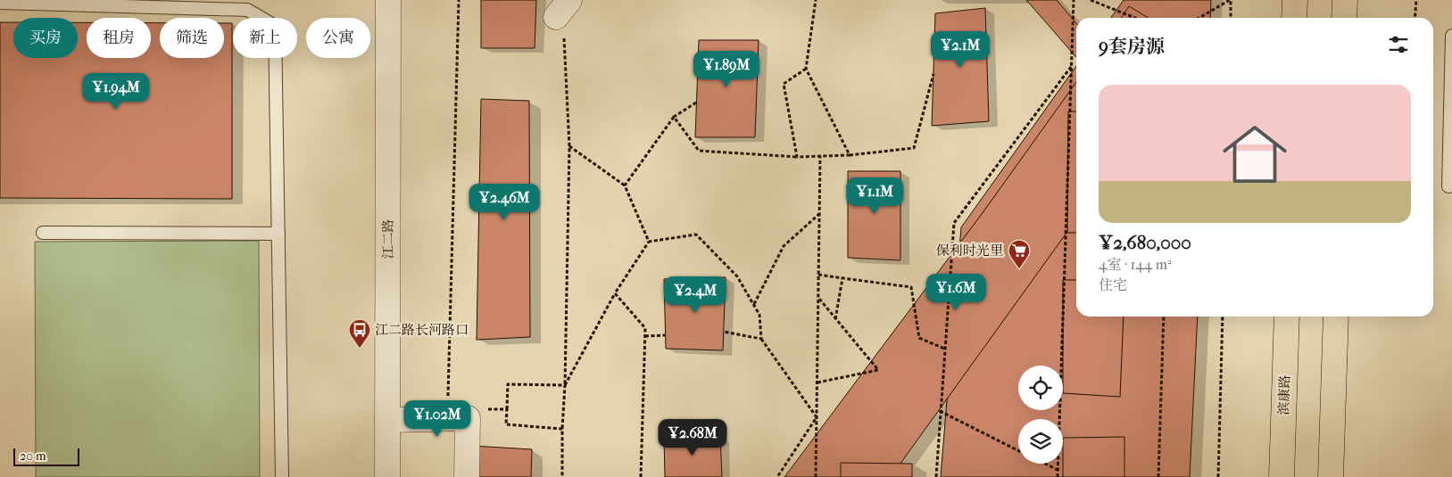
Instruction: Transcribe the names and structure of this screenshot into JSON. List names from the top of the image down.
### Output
{
  "streets": {
    "main road": ["滨康路"],
    "street": ["江二路"]
  },
  "places": {
    "supermarket": ["保利时光里"],
    "bus stop": ["江二路长河路口"]
  },
  "scale_bar": "20 m",
  "page": {
    "chip": [
      "买房",
      "租房",
      "筛选",
      "新上",
      "公寓"
    ],
    "heading": "9套房源",
    "price": [
      "¥2.1M",
      "¥1.89M",
      "¥1.94M",
      "¥1.1M",
      "¥2.46M",
      "¥1.6M",
      "¥2.4M",
      "¥1.02M",
      "¥2.68M"
    ],
    "list": [
      {
        "name": "¥2,680,000",
        "note": "4室 · 144 m² · 住宅"
      }
    ],
    "scale": "20 m"
  }
}
